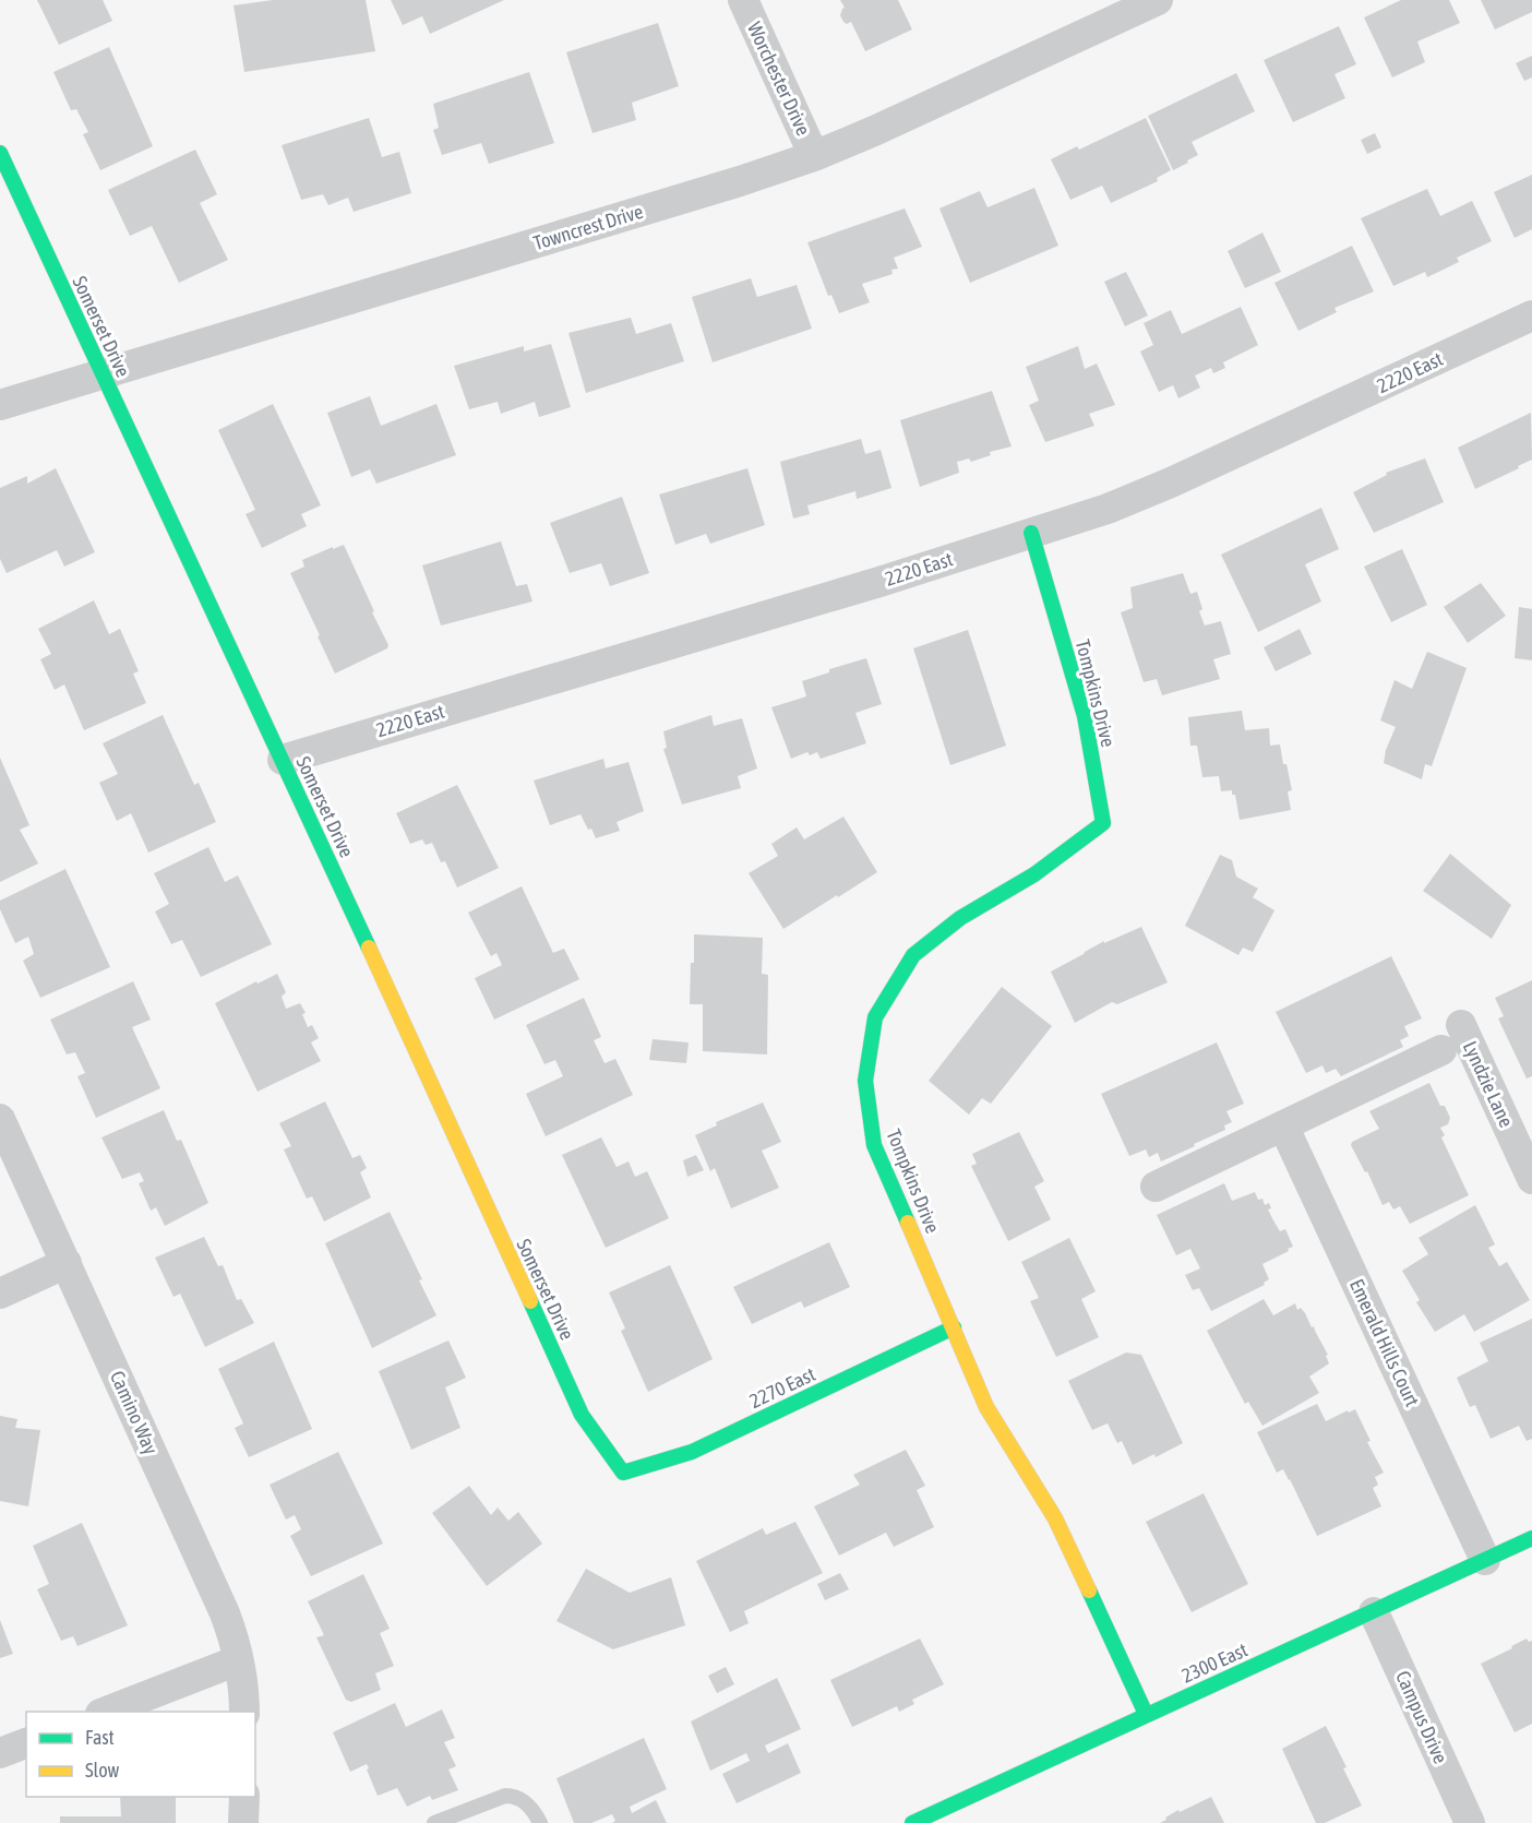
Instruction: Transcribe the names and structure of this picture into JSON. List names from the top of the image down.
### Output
{
  "streets": {
    "street": [
      "Worchester Drive",
      "Towncrest Drive",
      "Somerset Drive",
      "2220 East",
      "Tompkins Drive",
      "Lyndzie Lane",
      "Emerald Hills Court",
      "2270 East",
      "Camino Way",
      "2300 East",
      "Campus Drive"
    ]
  },
  "crossings": [
    ["Worchester Drive", "Towncrest Drive"],
    ["Towncrest Drive", "Somerset Drive"],
    ["Somerset Drive", "2220 East"],
    ["Somerset Drive", "2270 East"],
    ["2220 East", "Tompkins Drive"],
    ["Tompkins Drive", "2270 East"],
    ["Tompkins Drive", "2300 East"],
    ["Emerald Hills Court", "2300 East"],
    ["2300 East", "Campus Drive"]
  ],
  "legend": ["Fast", "Slow"]
}
